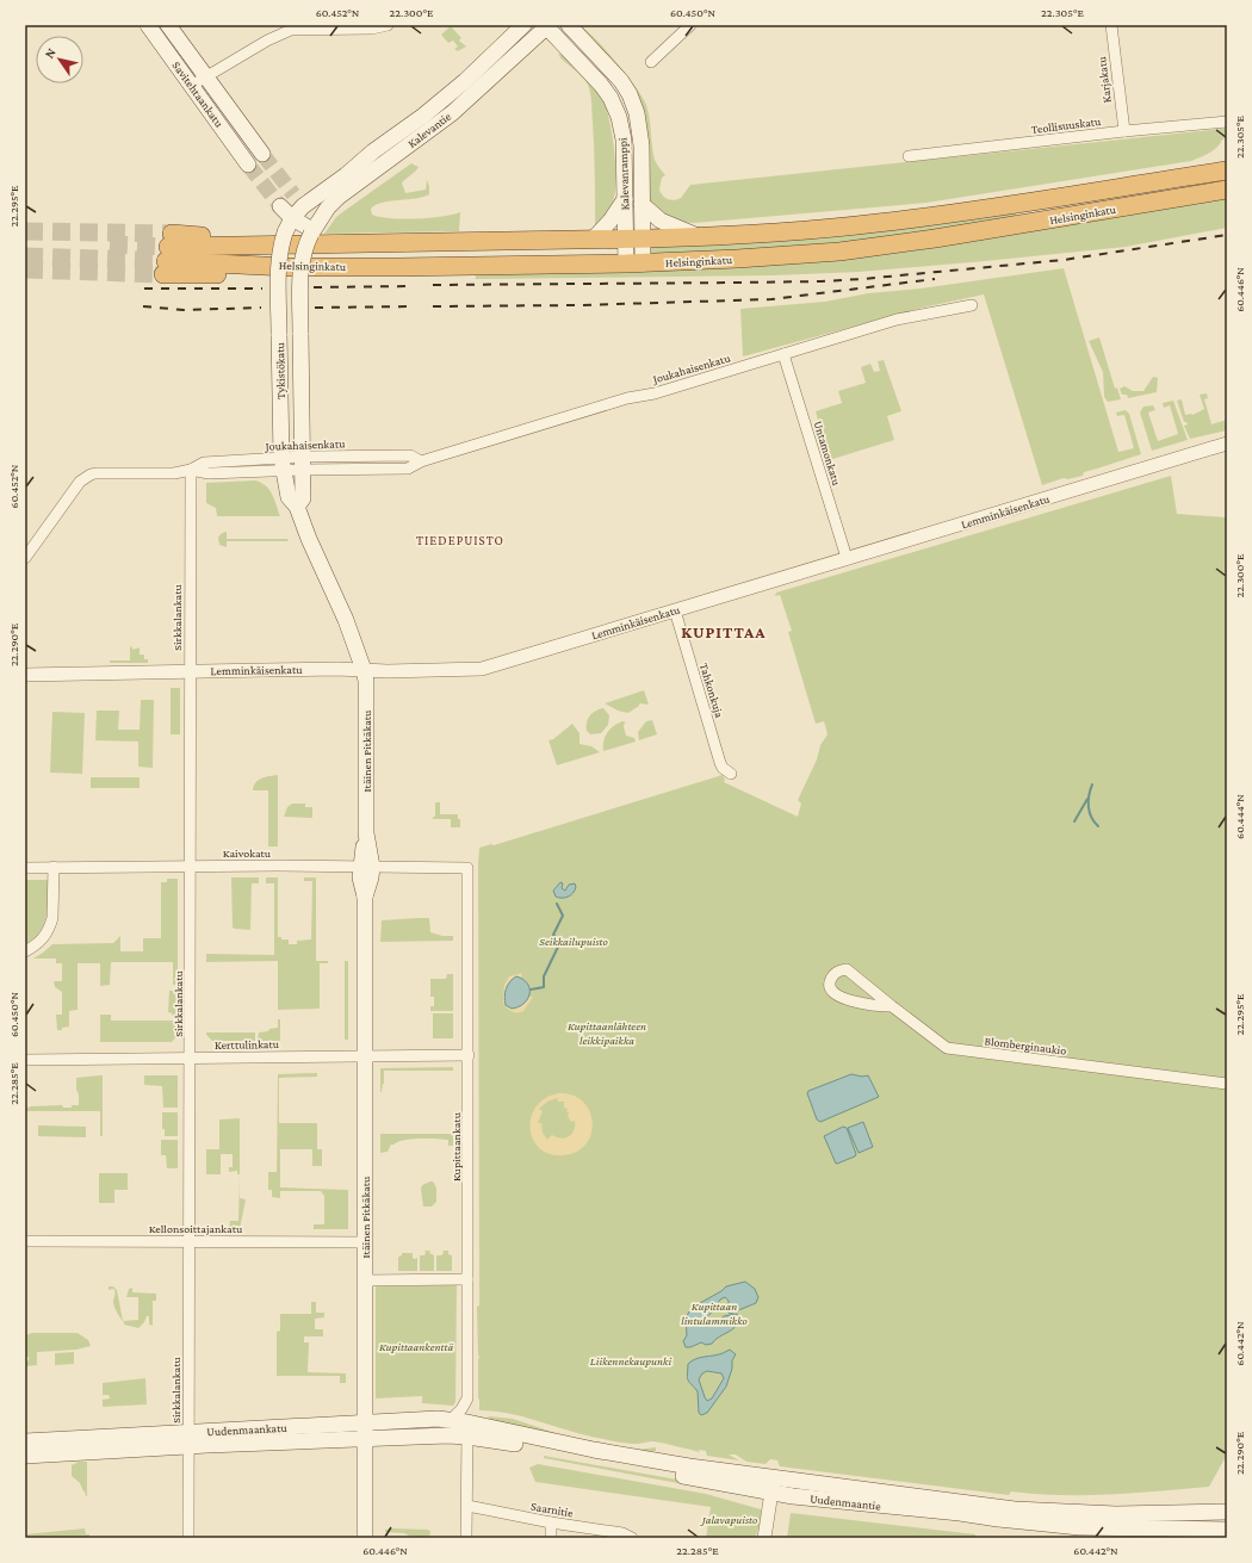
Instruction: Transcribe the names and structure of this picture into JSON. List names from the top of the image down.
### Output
{
  "streets": {
    "highway": ["Helsinginkatu"],
    "main road": [
      "Savitehtaankatu",
      "Kalevantie",
      "Kalevanramppi",
      "Tykistökatu",
      "Itäinen Pitkäkatu",
      "Uudenmaankatu",
      "Uudenmaantie"
    ],
    "street": [
      "Karjakatu",
      "Teollisuuskatu",
      "Joukahaisenkatu",
      "Untamonkatu",
      "Lemminkäisenkatu",
      "Sirkkalankatu",
      "Tahkonkuja",
      "Kaivokatu",
      "Kerttulinkatu",
      "Blomberginaukio",
      "Kupittaankatu",
      "Kellonsoittajankatu",
      "Saarnitie"
    ]
  },
  "crossings": [
    ["Karjakatu", "Teollisuuskatu"],
    ["Kalevantie", "Kalevanramppi"],
    ["Kalevantie", "Tykistökatu"],
    ["Kalevanramppi", "Helsinginkatu"],
    ["Joukahaisenkatu", "Tykistökatu"],
    ["Joukahaisenkatu", "Untamonkatu"],
    ["Joukahaisenkatu", "Sirkkalankatu"],
    ["Tykistökatu", "Lemminkäisenkatu"],
    ["Tykistökatu", "Itäinen Pitkäkatu"],
    ["Untamonkatu", "Lemminkäisenkatu"],
    ["Lemminkäisenkatu", "Sirkkalankatu"],
    ["Lemminkäisenkatu", "Tahkonkuja"],
    ["Lemminkäisenkatu", "Itäinen Pitkäkatu"],
    ["Sirkkalankatu", "Kaivokatu"],
    ["Sirkkalankatu", "Kerttulinkatu"],
    ["Sirkkalankatu", "Kellonsoittajankatu"],
    ["Sirkkalankatu", "Uudenmaankatu"],
    ["Itäinen Pitkäkatu", "Kaivokatu"],
    ["Itäinen Pitkäkatu", "Kerttulinkatu"],
    ["Itäinen Pitkäkatu", "Kellonsoittajankatu"],
    ["Itäinen Pitkäkatu", "Uudenmaankatu"],
    ["Kaivokatu", "Kupittaankatu"],
    ["Kerttulinkatu", "Kupittaankatu"],
    ["Kupittaankatu", "Uudenmaankatu"],
    ["Kupittaankatu", "Uudenmaantie"],
    ["Kupittaankatu", "Saarnitie"],
    ["Uudenmaankatu", "Uudenmaantie"]
  ],
  "districts": ["TIEDEPUISTO", "KUPITTAA"],
  "parks": [
    "Seikkailupuisto",
    "Kupittaanlähteen leikkipaikka",
    "Kupittaan lintulammikko",
    "Kupittaankenttä",
    "Liikennekaupunki",
    "Jalavapuisto"
  ],
  "north": "top left",
  "coordinates": [
    "60.452°N",
    "22.300°E",
    "60.450°N",
    "22.305°E",
    "22.295°E",
    "60.446°N",
    "22.290°E",
    "60.444°N",
    "22.285°E",
    "60.442°N"
  ]
}
